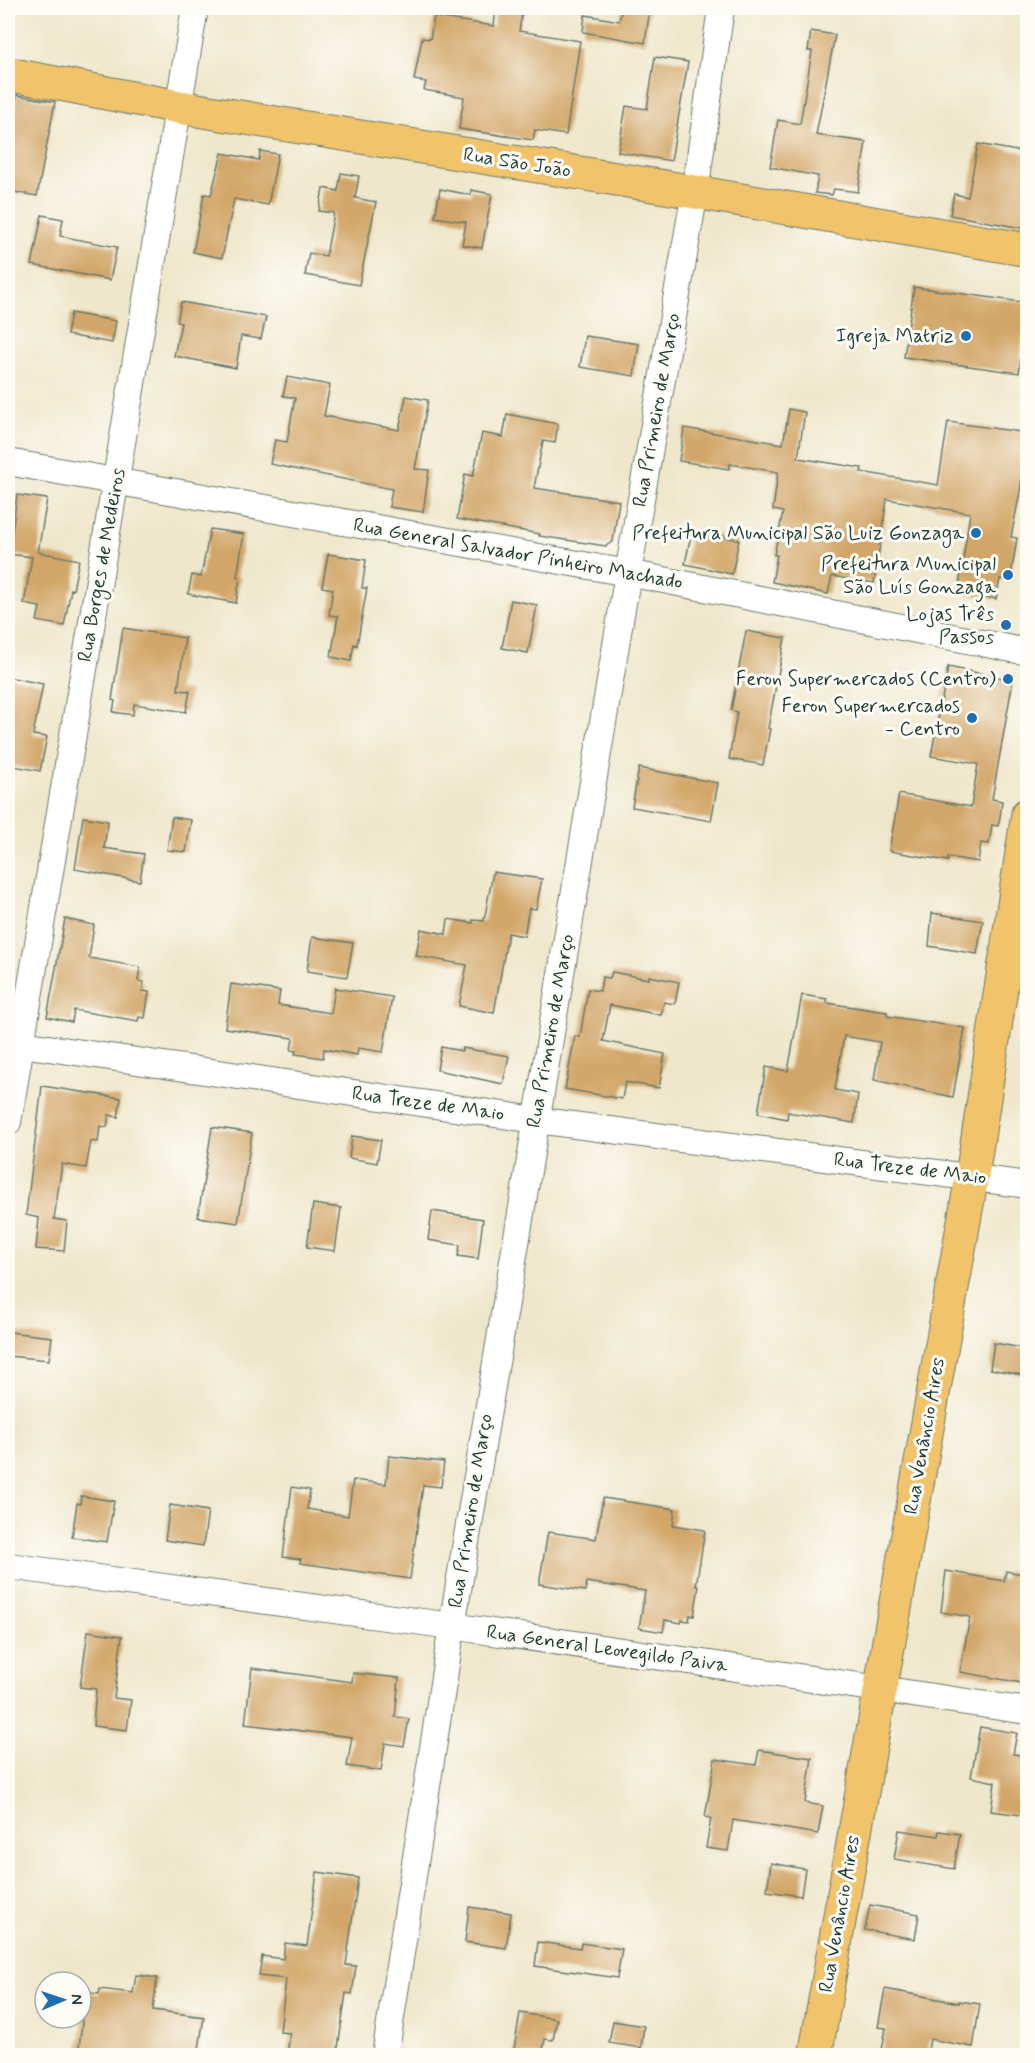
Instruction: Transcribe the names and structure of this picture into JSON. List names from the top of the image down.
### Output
{
  "streets": {
    "main road": ["Rua São João", "Rua Venâncio Aires"],
    "street": [
      "Rua Primeiro de Março",
      "Rua General Salvador Pinheiro Machado",
      "Rua Borges de Medeiros",
      "Rua Treze de Maio",
      "Rua General Leovegildo Paiva"
    ]
  },
  "crossings": [
    ["Rua São João", "Rua Primeiro de Março"],
    ["Rua São João", "Rua Borges de Medeiros"],
    ["Rua Primeiro de Março", "Rua General Salvador Pinheiro Machado"],
    ["Rua Primeiro de Março", "Rua Treze de Maio"],
    ["Rua Primeiro de Março", "Rua General Leovegildo Paiva"],
    ["Rua General Salvador Pinheiro Machado", "Rua Borges de Medeiros"],
    ["Rua Borges de Medeiros", "Rua Treze de Maio"],
    ["Rua Treze de Maio", "Rua Venâncio Aires"],
    ["Rua Venâncio Aires", "Rua General Leovegildo Paiva"]
  ],
  "places": [
    "Igreja Matriz",
    "Prefeitura Municipal São Luiz Gonzaga",
    "Prefeitura Municipal São Luís Gonzaga",
    "Lojas Três Passos",
    "Feron Supermercados (Centro)",
    "Feron Supermercados - Centro"
  ],
  "north": "right"
}
